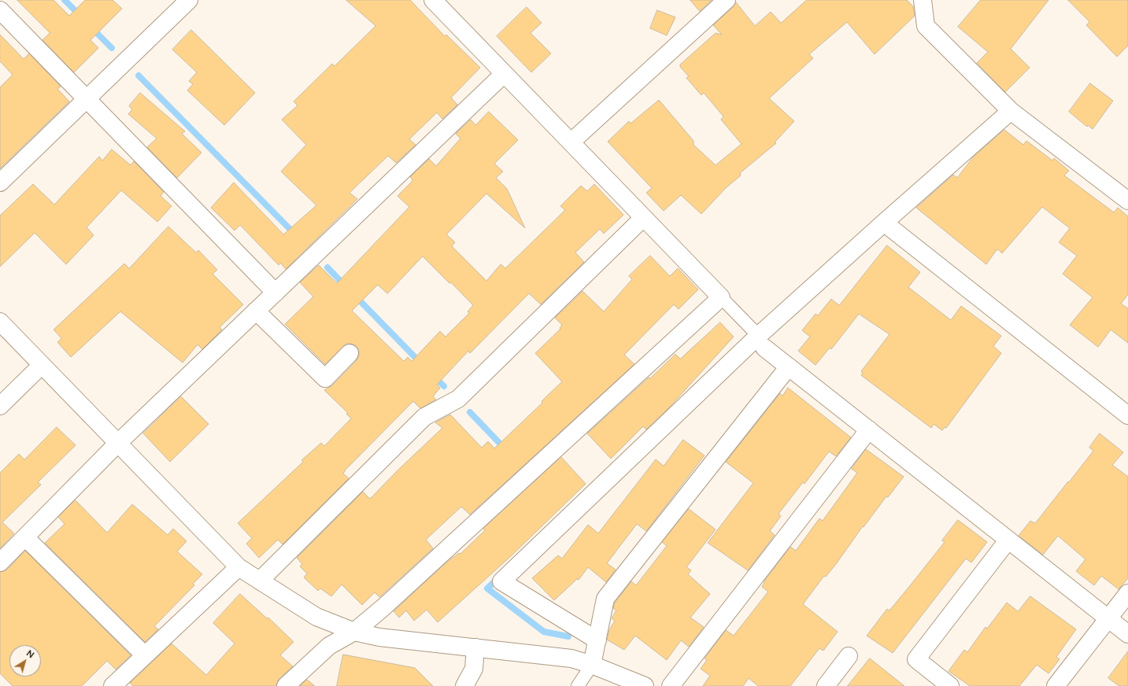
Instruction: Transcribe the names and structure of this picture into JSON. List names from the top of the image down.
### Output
{
  "north": "top right"
}
